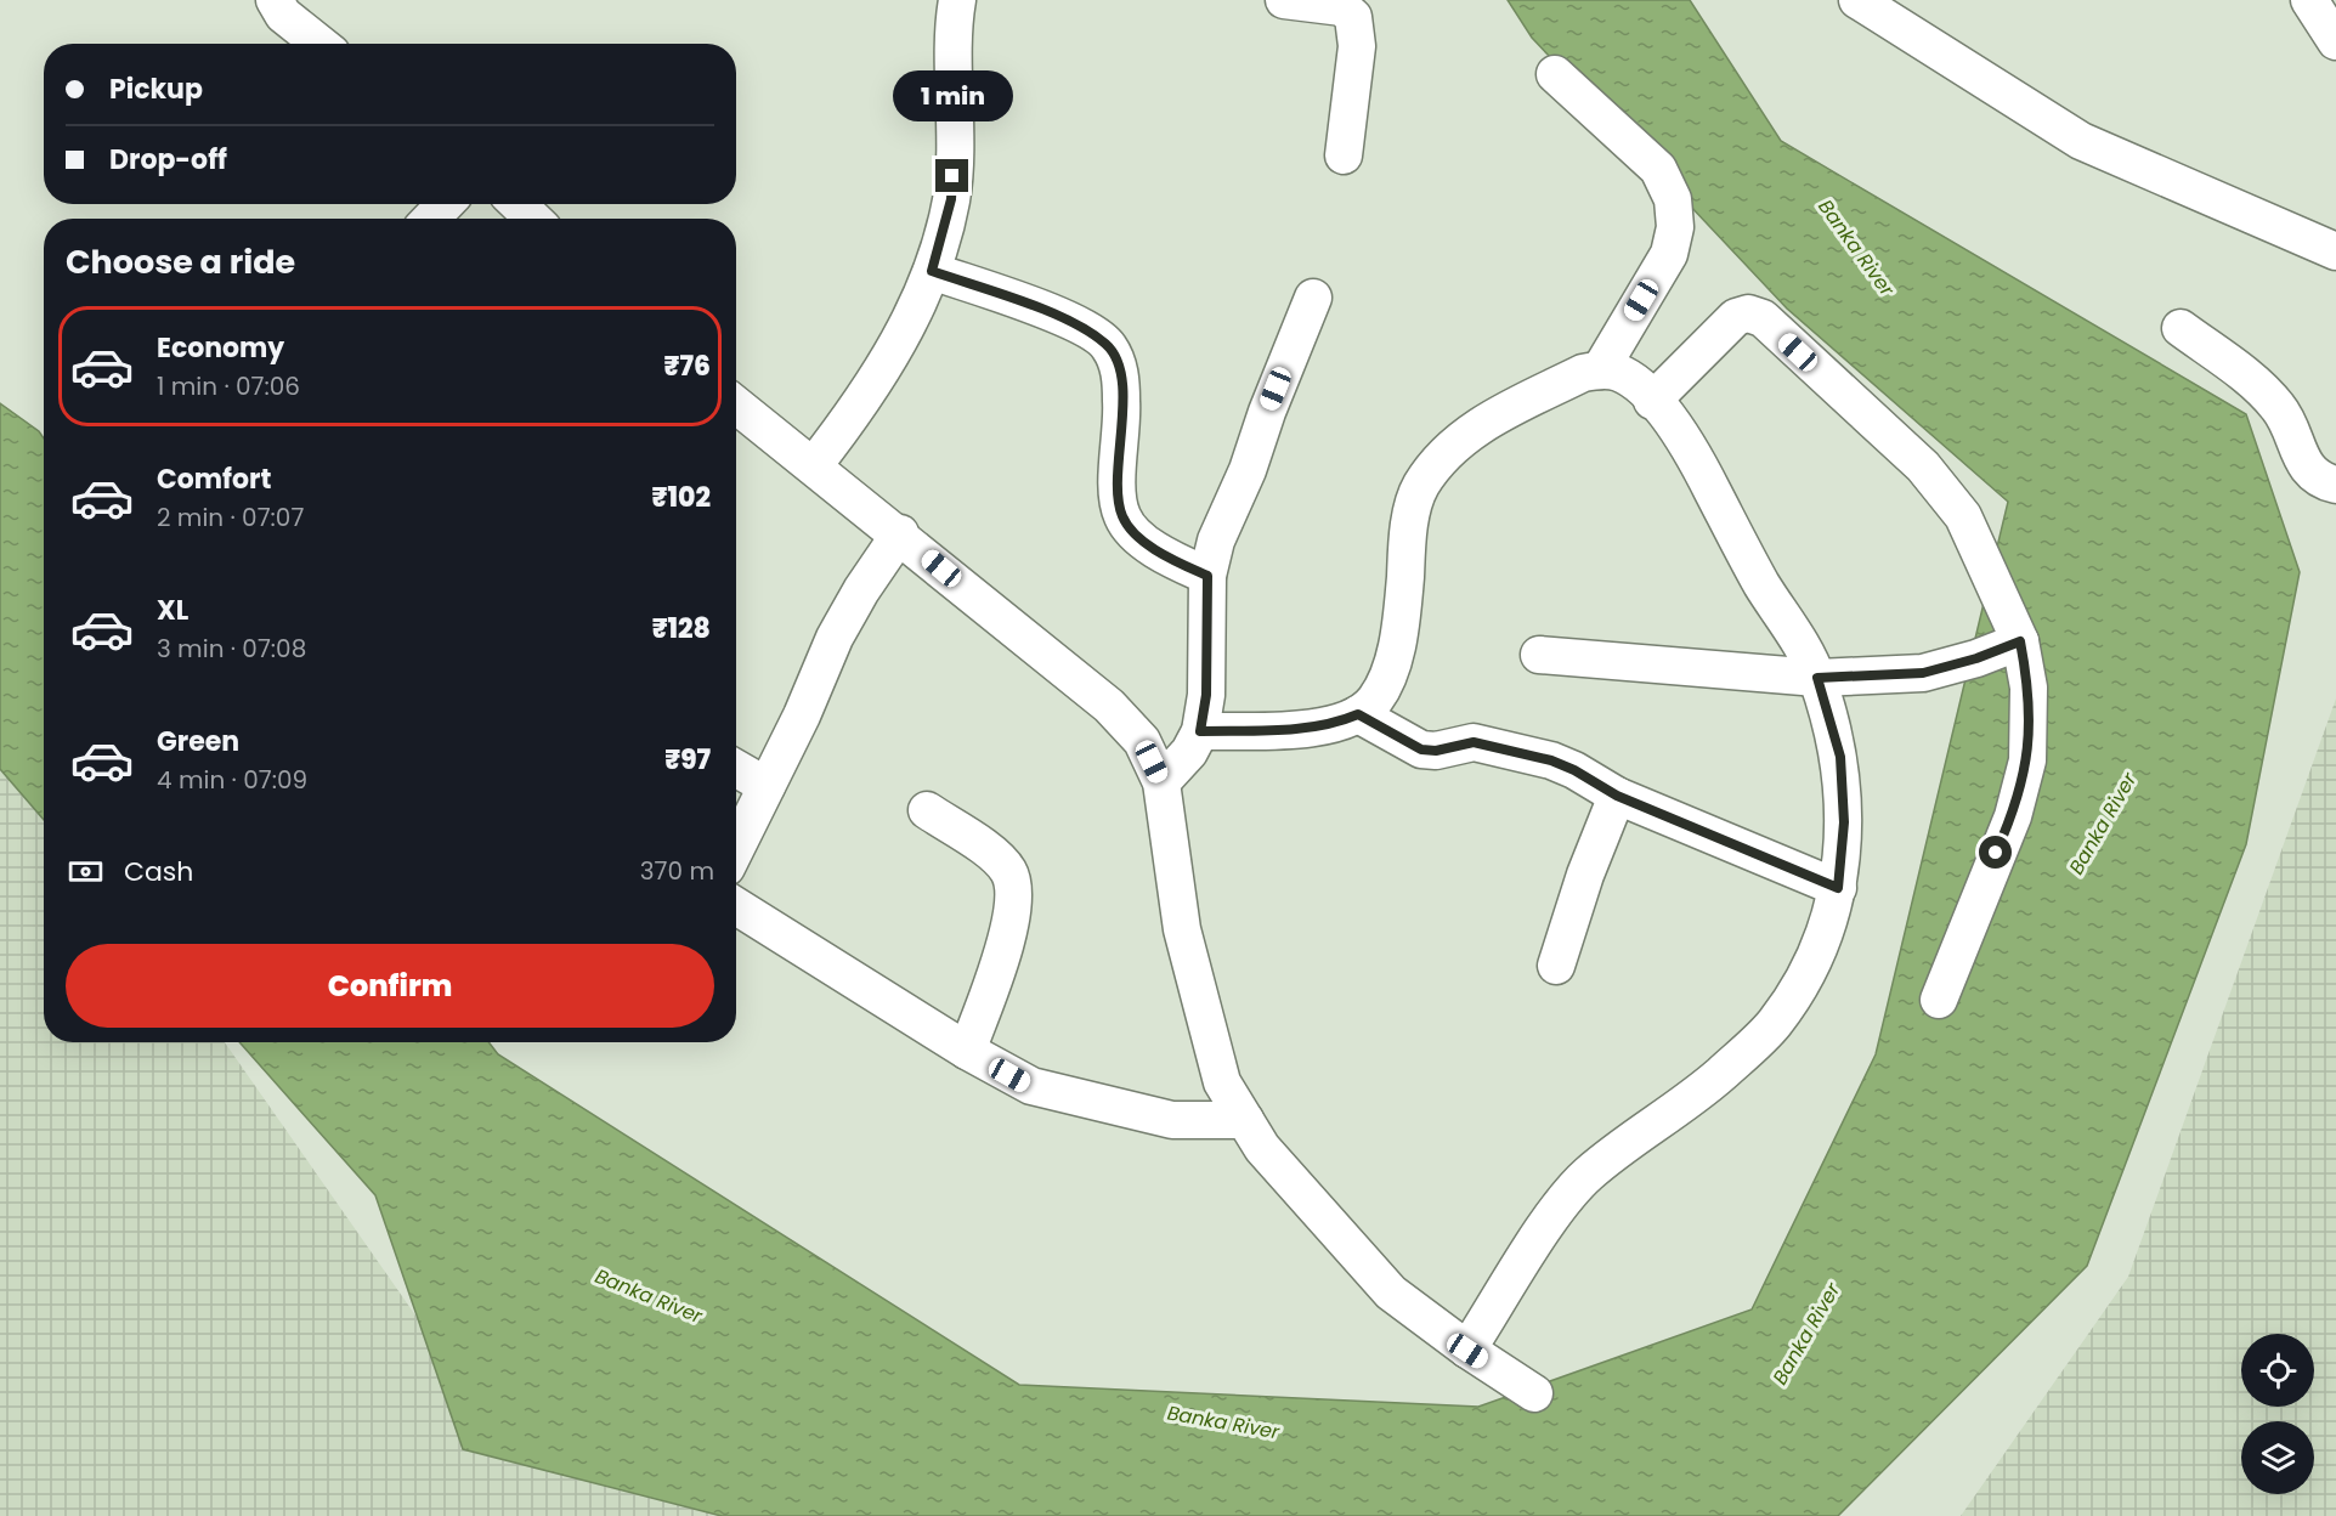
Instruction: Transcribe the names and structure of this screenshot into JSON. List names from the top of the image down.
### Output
{
  "water": ["Banka River"],
  "page": {
    "banner": ["Pickup", "Drop-off"],
    "bubble": "1 min",
    "heading": "Choose a ride",
    "list": [
      {
        "name": "Economy",
        "note": "1 min · 07:06",
        "value": "₹76"
      },
      {
        "name": "Comfort",
        "note": "2 min · 07:07",
        "value": "₹102"
      },
      {
        "name": "XL",
        "note": "3 min · 07:08",
        "value": "₹128"
      },
      {
        "name": "Green",
        "note": "4 min · 07:09",
        "value": "₹97"
      }
    ],
    "pay": ["Cash", "370 m"],
    "buttons": "Confirm"
  }
}
